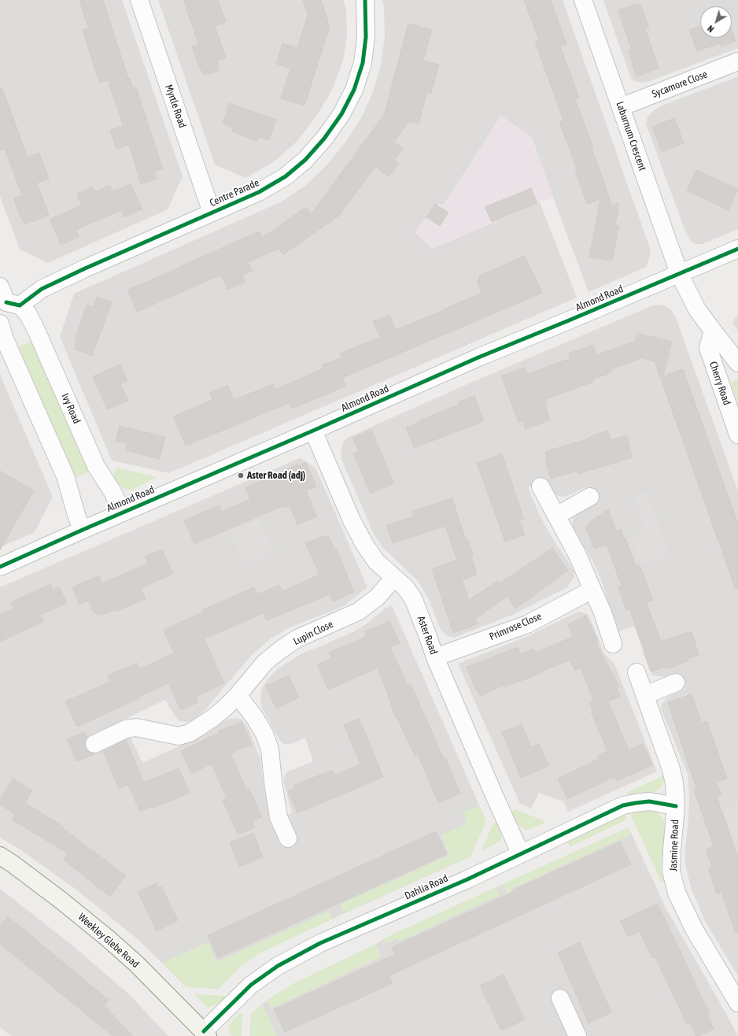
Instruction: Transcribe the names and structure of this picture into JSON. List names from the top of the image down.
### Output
{
  "streets": {
    "street": [
      "Sycamore Close",
      "Myrtle Road",
      "Laburnum Crescent",
      "Centre Parade",
      "Almond Road",
      "Cherry Road",
      "Ivy Road",
      "Primrose Close",
      "Lupin Close",
      "Aster Road",
      "Jasmine Road",
      "Dahlia Road",
      "Weekley Glebe Road"
    ]
  },
  "crossings": [
    ["Sycamore Close", "Laburnum Crescent"],
    ["Myrtle Road", "Centre Parade"],
    ["Laburnum Crescent", "Almond Road"],
    ["Laburnum Crescent", "Cherry Road"],
    ["Centre Parade", "Ivy Road"],
    ["Almond Road", "Ivy Road"],
    ["Almond Road", "Aster Road"],
    ["Primrose Close", "Aster Road"],
    ["Lupin Close", "Aster Road"],
    ["Aster Road", "Dahlia Road"],
    ["Jasmine Road", "Dahlia Road"],
    ["Dahlia Road", "Weekley Glebe Road"]
  ],
  "places": ["Aster Road (adj)"],
  "north": "bottom left"
}
